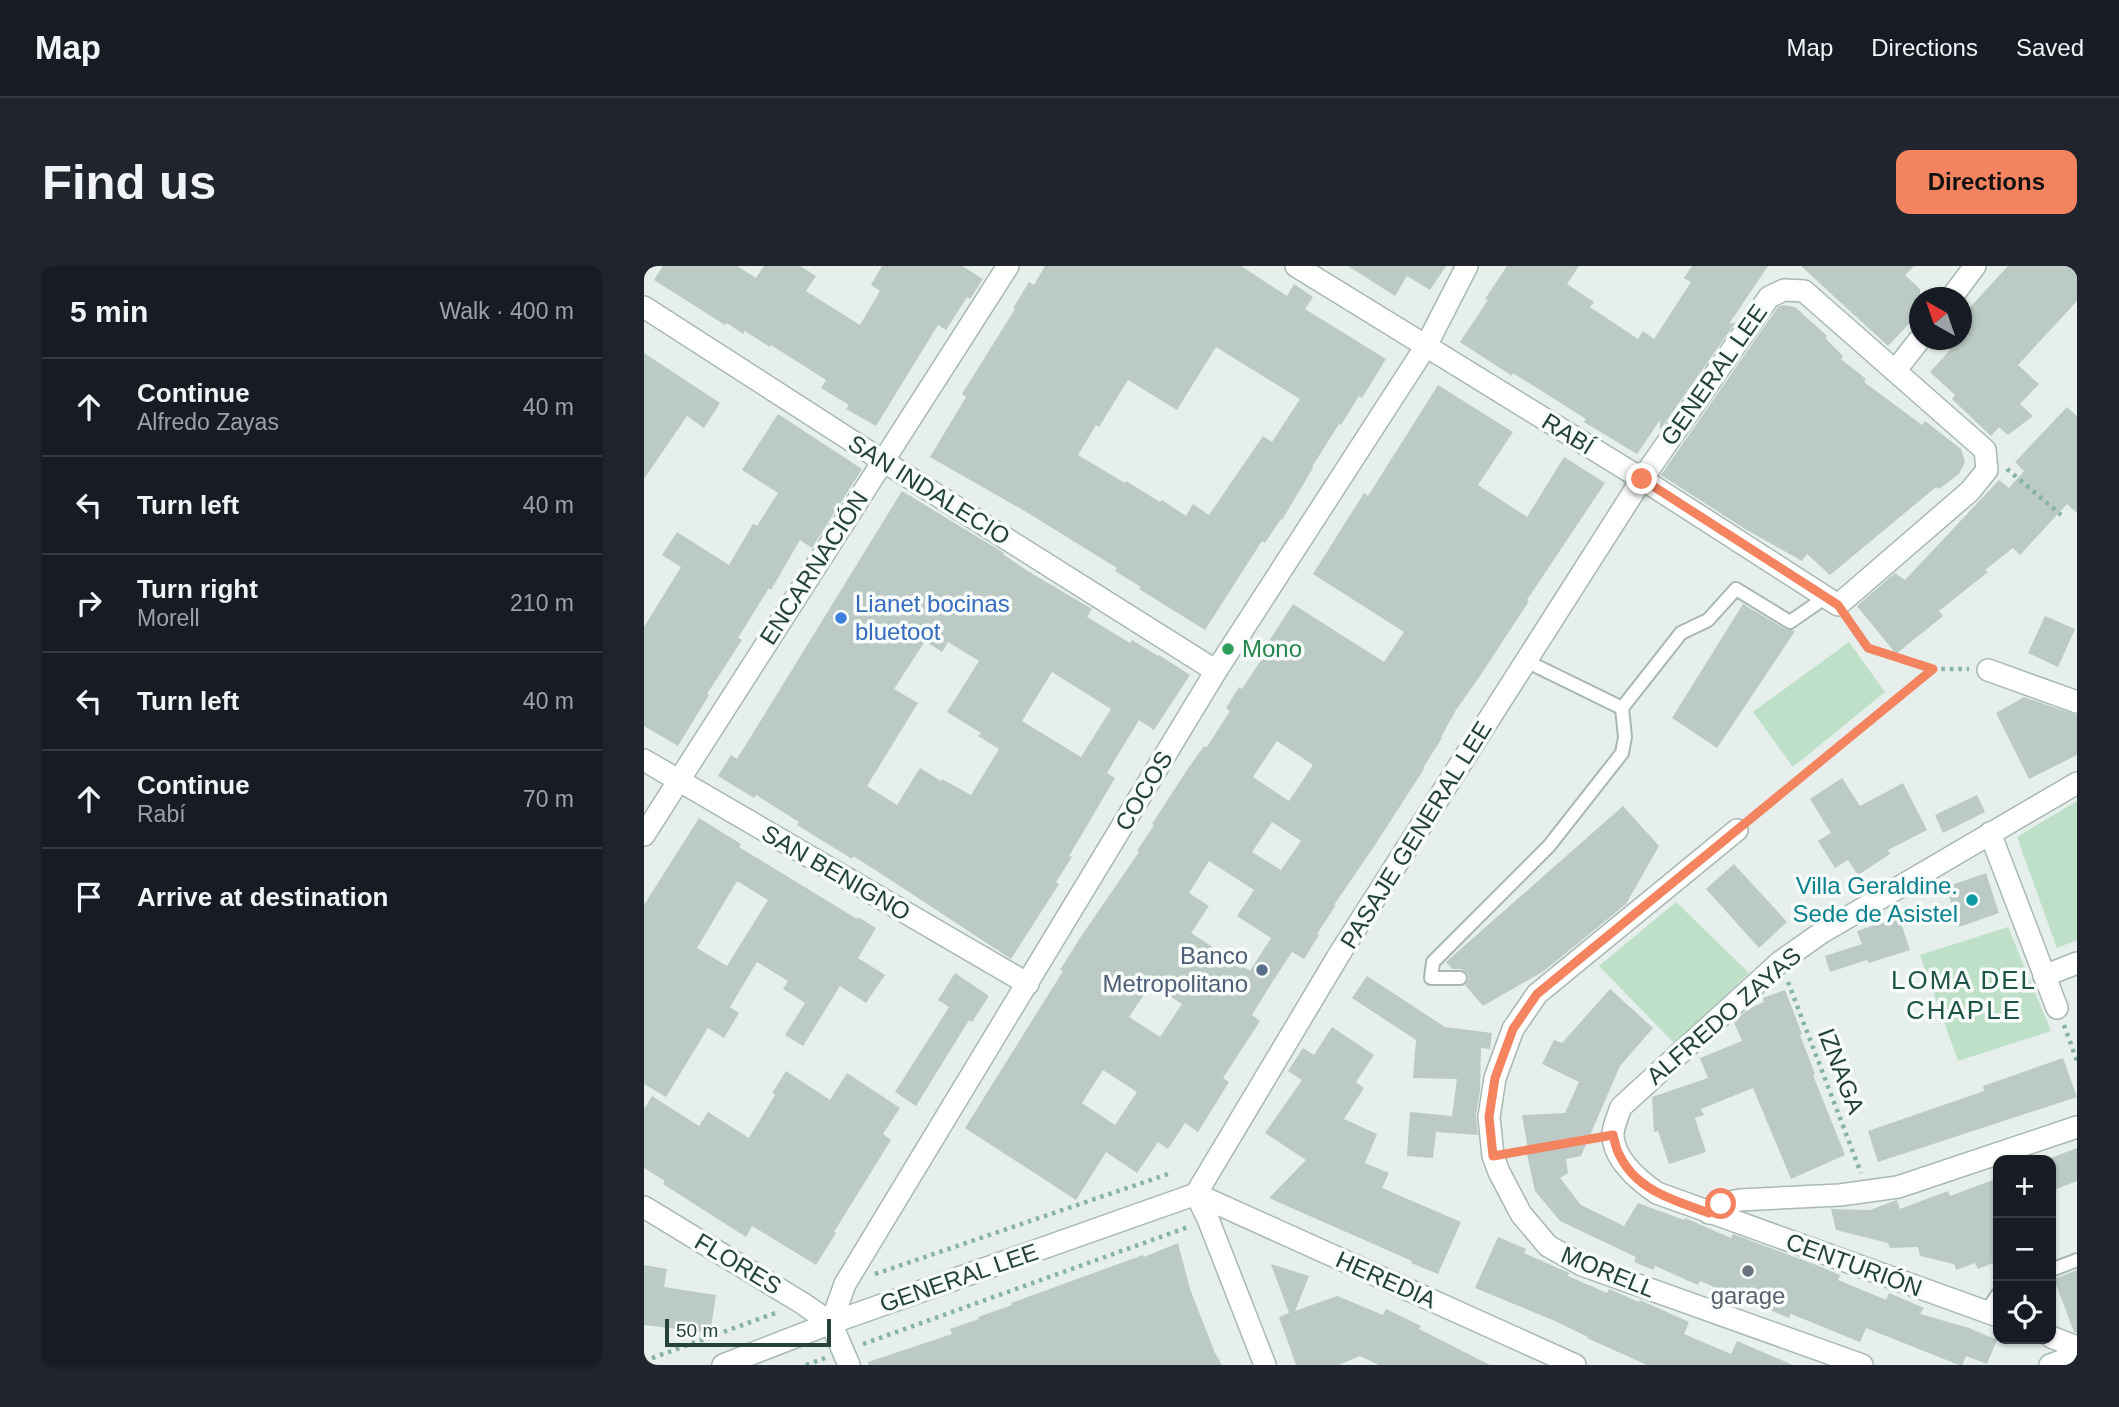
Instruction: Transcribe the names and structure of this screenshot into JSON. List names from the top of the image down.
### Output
{
  "streets": {
    "street": [
      "GENERAL LEE",
      "RABÍ",
      "SAN INDALECIO",
      "ENCARNACIÓN",
      "COCOS",
      "PASAJE GENERAL LEE",
      "SAN BENIGNO",
      "ALFREDO ZAYAS",
      "FLORES",
      "CENTURIÓN",
      "MORELL",
      "HEREDIA"
    ],
    "path": ["IZNAGA"]
  },
  "crossings": [
    ["GENERAL LEE", "RABÍ"],
    ["GENERAL LEE", "COCOS"],
    ["GENERAL LEE", "PASAJE GENERAL LEE"],
    ["GENERAL LEE", "FLORES"],
    ["GENERAL LEE", "HEREDIA"],
    ["RABÍ", "COCOS"],
    ["RABÍ", "PASAJE GENERAL LEE"],
    ["SAN INDALECIO", "ENCARNACIÓN"],
    ["SAN INDALECIO", "COCOS"],
    ["ENCARNACIÓN", "SAN BENIGNO"],
    ["COCOS", "SAN BENIGNO"],
    ["COCOS", "FLORES"],
    ["PASAJE GENERAL LEE", "HEREDIA"],
    ["ALFREDO ZAYAS", "IZNAGA"]
  ],
  "districts": ["LOMA DEL CHAPLE"],
  "places": [
    "Lianet bocinas bluetoot",
    "Mono",
    "Villa Geraldine. Sede de Asistel",
    "Banco Metropolitano",
    "garage"
  ],
  "scale_bar": "50 m",
  "north": "top left",
  "page": {
    "header": "Map",
    "nav": ["Map", "Directions", "Saved"],
    "buttons": "Directions",
    "title": "Find us",
    "heading": ["5 min", "Walk · 400 m"],
    "list": [
      ["Continue", "Alfredo Zayas", "40 m"],
      ["Turn left", "40 m"],
      ["Turn right", "Morell", "210 m"],
      ["Turn left", "40 m"],
      ["Continue", "Rabí", "70 m"],
      "Arrive at destination"
    ],
    "map_buttons": ["+", "−"],
    "scale": "50 m"
  }
}
